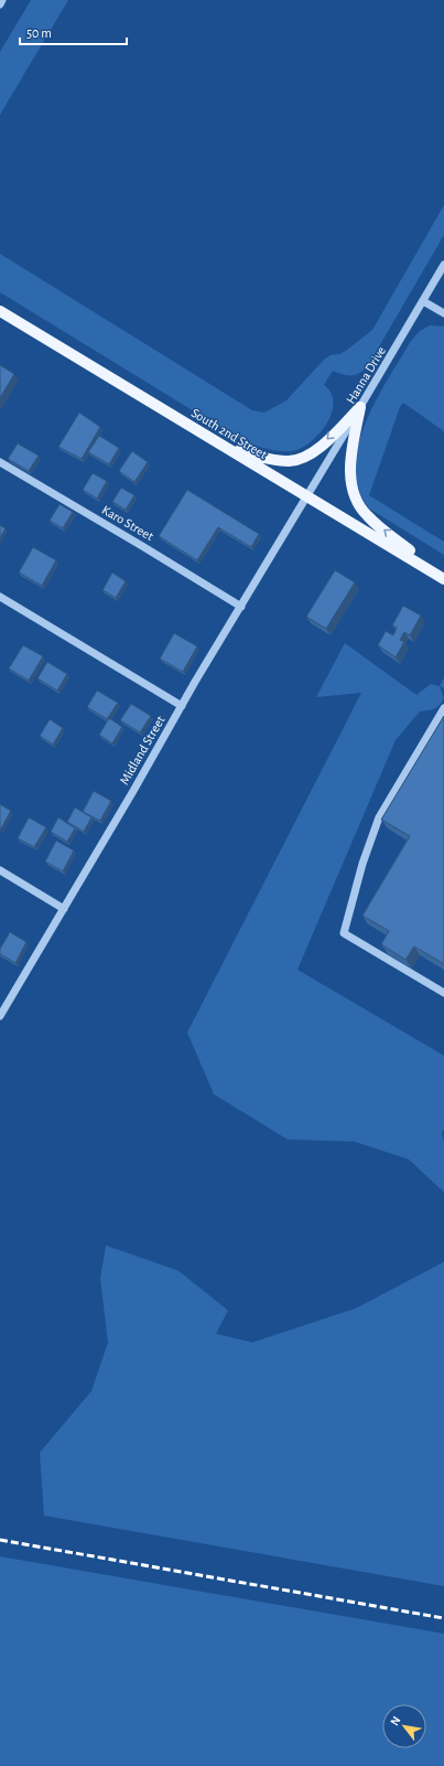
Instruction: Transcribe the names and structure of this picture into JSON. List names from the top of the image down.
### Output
{
  "streets": {
    "main road": ["South 2nd Street"],
    "street": ["Hanna Drive", "Karo Street", "Midland Street"]
  },
  "crossings": [
    ["Hanna Drive", "South 2nd Street"],
    ["Hanna Drive", "Midland Street"],
    ["South 2nd Street", "Midland Street"],
    ["Karo Street", "Midland Street"]
  ],
  "scale_bar": "50 m",
  "north": "top left"
}
